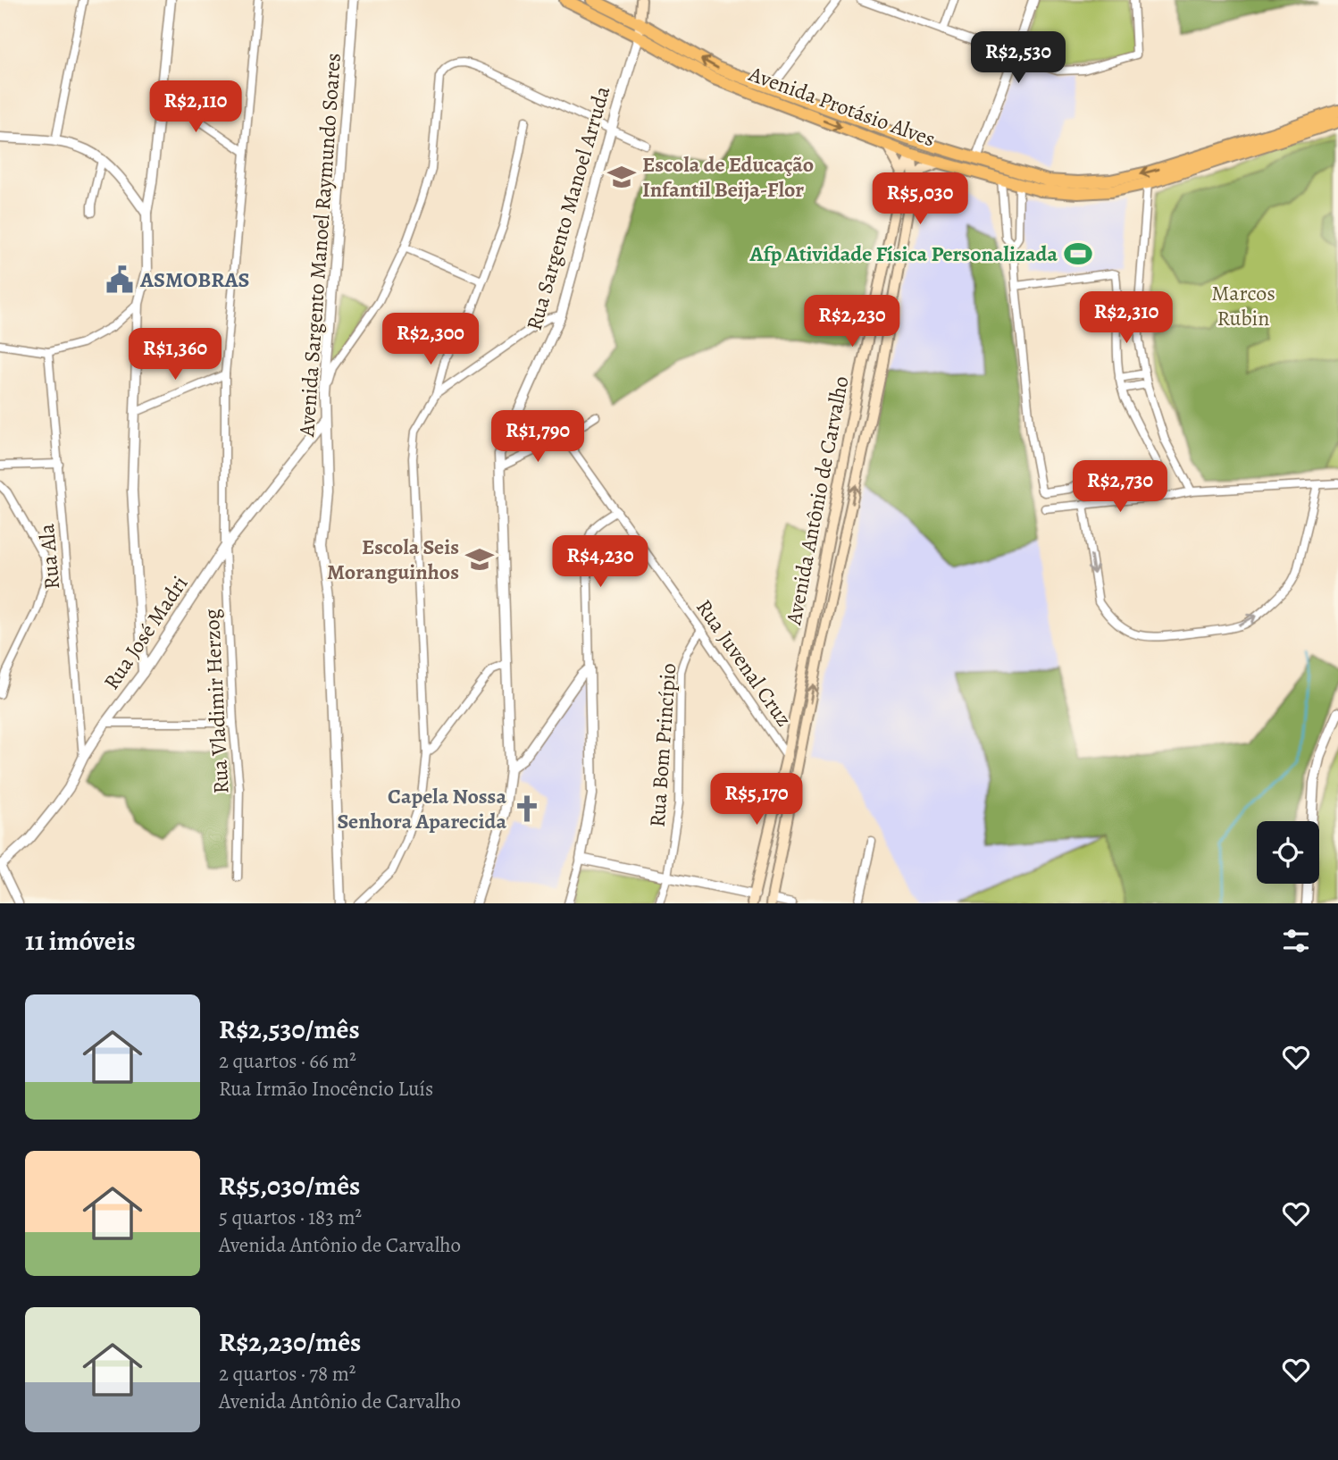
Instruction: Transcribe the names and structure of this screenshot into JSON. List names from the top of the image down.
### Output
{
  "streets": {
    "main road": ["Avenida Protásio Alves", "Avenida Antônio de Carvalho"],
    "street": [
      "Rua Sargento Manoel Arruda",
      "Avenida Sargento Manoel Raymundo Soares",
      "Rua Ala",
      "Rua José Madri",
      "Rua Juvenal Cruz",
      "Rua Vladimir Herzog",
      "Rua Bom Princípio"
    ]
  },
  "crossings": [
    ["Avenida Protásio Alves", "Rua Sargento Manoel Arruda"],
    ["Avenida Protásio Alves", "Avenida Antônio de Carvalho"],
    ["Avenida Sargento Manoel Raymundo Soares", "Rua José Madri"],
    ["Avenida Antônio de Carvalho", "Rua Juvenal Cruz"],
    ["Rua Ala", "Rua José Madri"],
    ["Rua José Madri", "Rua Vladimir Herzog"],
    ["Rua Juvenal Cruz", "Rua Bom Princípio"]
  ],
  "parks": ["Marcos Rubin"],
  "places": {
    "school or university": ["Escola de Educação Infantil Beija-Flor", "Escola Seis Moranguinhos"],
    "sports": ["Afp Atividade Física Personalizada"],
    "public building": ["ASMOBRAS"],
    "church": ["Capela Nossa Senhora Aparecida"]
  },
  "page": {
    "price": [
      "R$2,530",
      "R$2,110",
      "R$5,030",
      "R$2,310",
      "R$2,230",
      "R$2,300",
      "R$1,360",
      "R$1,790",
      "R$2,730",
      "R$4,230",
      "R$5,170"
    ],
    "heading": "11 imóveis",
    "list": [
      {
        "name": "R$2,530/mês",
        "note": "2 quartos · 66 m² · Rua Irmão Inocêncio Luís"
      },
      {
        "name": "R$5,030/mês",
        "note": "5 quartos · 183 m² · Avenida Antônio de Carvalho"
      },
      {
        "name": "R$2,230/mês",
        "note": "2 quartos · 78 m² · Avenida Antônio de Carvalho"
      }
    ]
  }
}
